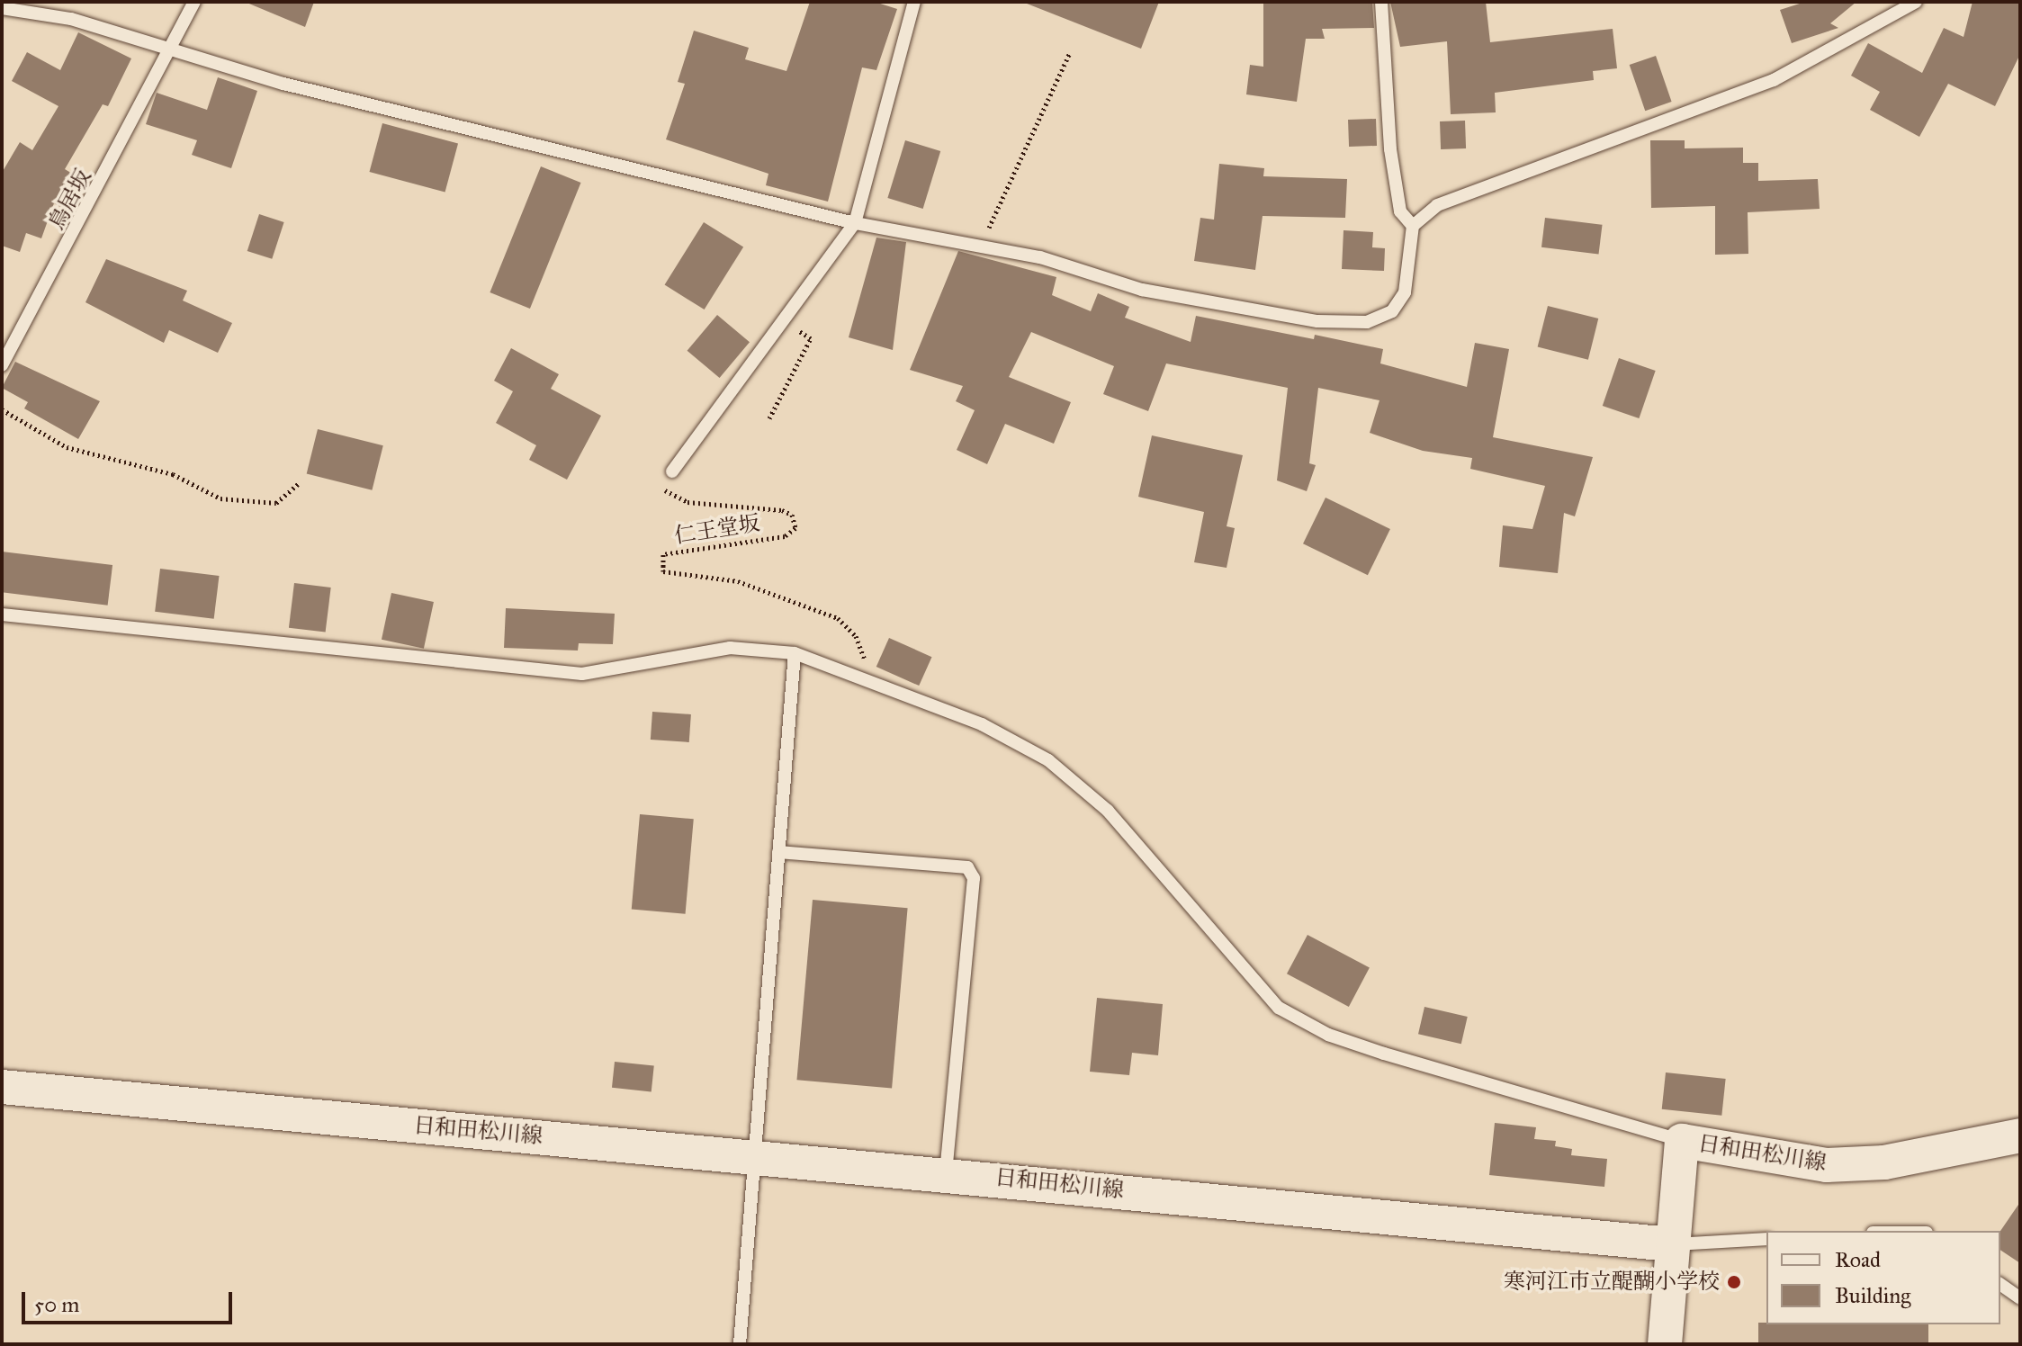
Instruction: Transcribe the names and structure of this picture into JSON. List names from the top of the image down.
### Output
{
  "streets": {
    "main road": ["日和田松川線"],
    "lane": ["鳥居坂"],
    "path": ["仁王堂坂"]
  },
  "places": ["寒河江市立醍醐小学校"],
  "legend": ["Road", "Building"],
  "scale_bar": "50 m"
}
